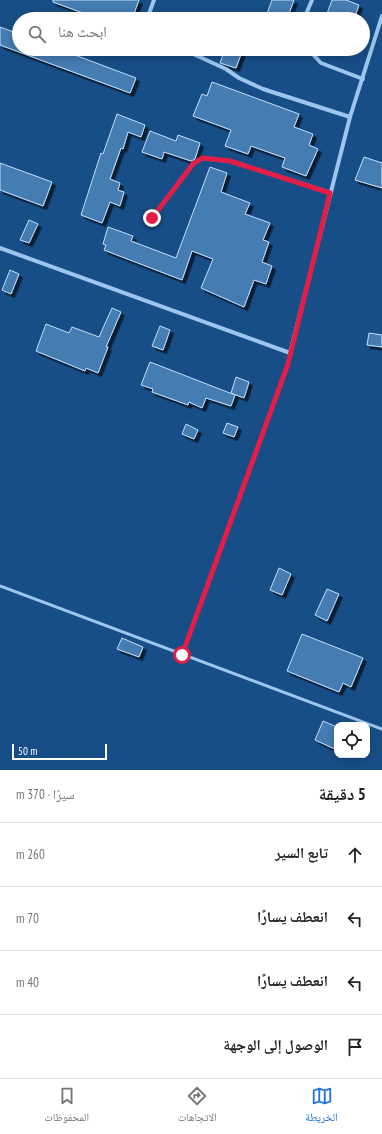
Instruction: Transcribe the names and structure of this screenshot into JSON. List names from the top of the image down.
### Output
{
  "scale_bar": "50 m",
  "page": {
    "search": "ابحث هنا",
    "scale": "50 m",
    "heading": ["5 دقيقة", "سيرًا · 370 m"],
    "list": [
      ["تابع السير", "260 m"],
      ["انعطف يسارًا", "70 m"],
      ["انعطف يسارًا", "40 m"],
      "الوصول إلى الوجهة"
    ],
    "nav": ["الخريطة", "الاتجاهات", "المحفوظات"]
  }
}
